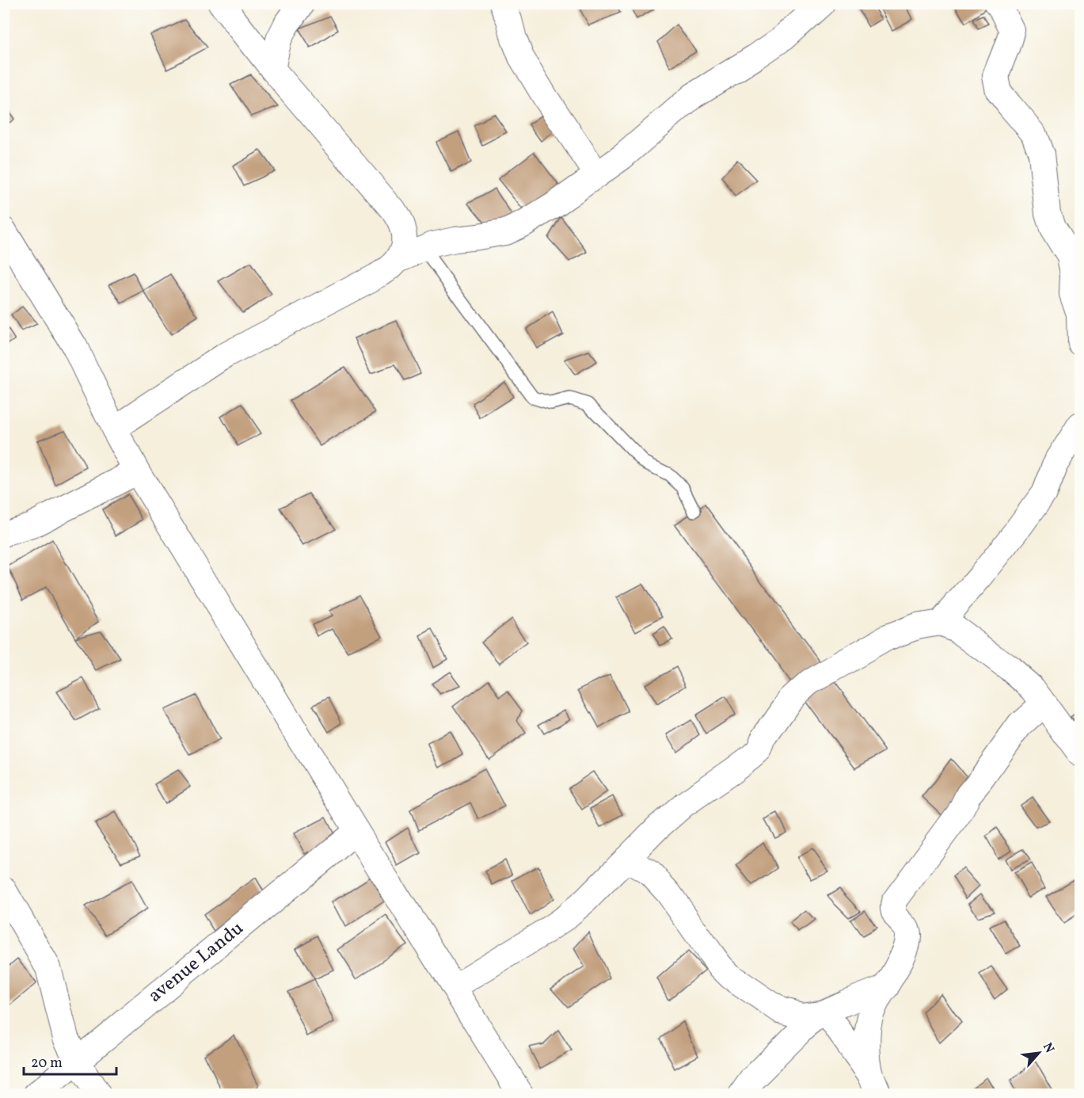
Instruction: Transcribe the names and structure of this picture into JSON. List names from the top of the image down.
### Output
{
  "streets": {
    "street": ["avenue Landu"]
  },
  "scale_bar": "20 m",
  "north": "top right"
}
